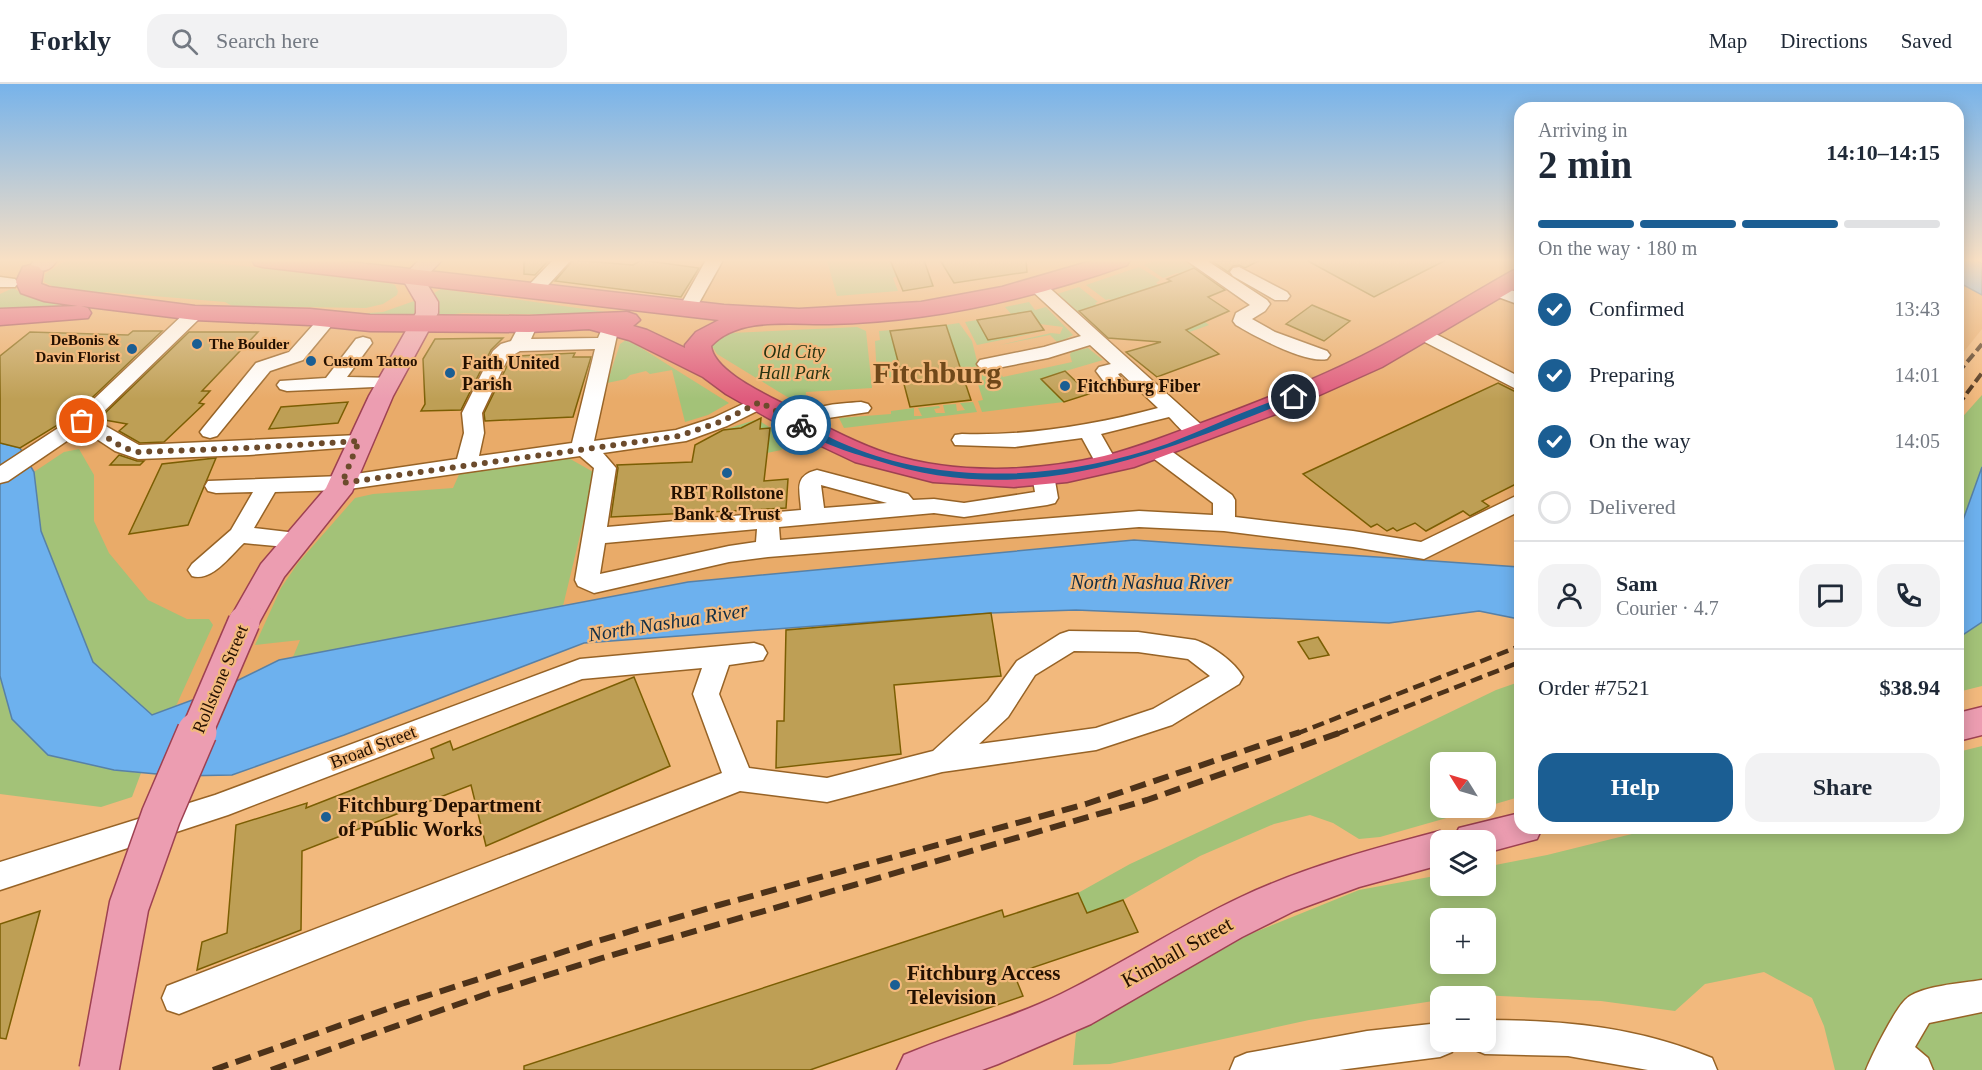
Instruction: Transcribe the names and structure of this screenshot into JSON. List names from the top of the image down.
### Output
{
  "streets": {
    "main road": ["Rollstone Street", "Kimball Street"],
    "street": ["Broad Street"]
  },
  "districts": ["Fitchburg"],
  "water": ["North Nashua River"],
  "parks": ["Old City Hall Park"],
  "places": [
    "The Boulder",
    "DeBonis & Davin Florist",
    "Custom Tattoo",
    "Faith United Parish",
    "Fitchburg Fiber",
    "RBT Rollstone Bank & Trust",
    "Fitchburg Department of Public Works",
    "Fitchburg Access Television"
  ],
  "north": "top left",
  "page": {
    "header": "Forkly",
    "search": "Search here",
    "nav": ["Map", "Directions", "Saved"],
    "heading": ["2 min", "Arriving in", "14:10–14:15"],
    "panel": [
      "Sam",
      "Courier · 4.7",
      "Order #7521",
      "$38.94"
    ],
    "bar": "On the way · 180 m",
    "list": [
      ["Confirmed", "13:43"],
      ["Preparing", "14:01"],
      ["On the way", "14:05"],
      "Delivered"
    ],
    "buttons": ["Help", "Share"],
    "map_buttons": ["+", "−"]
  }
}
